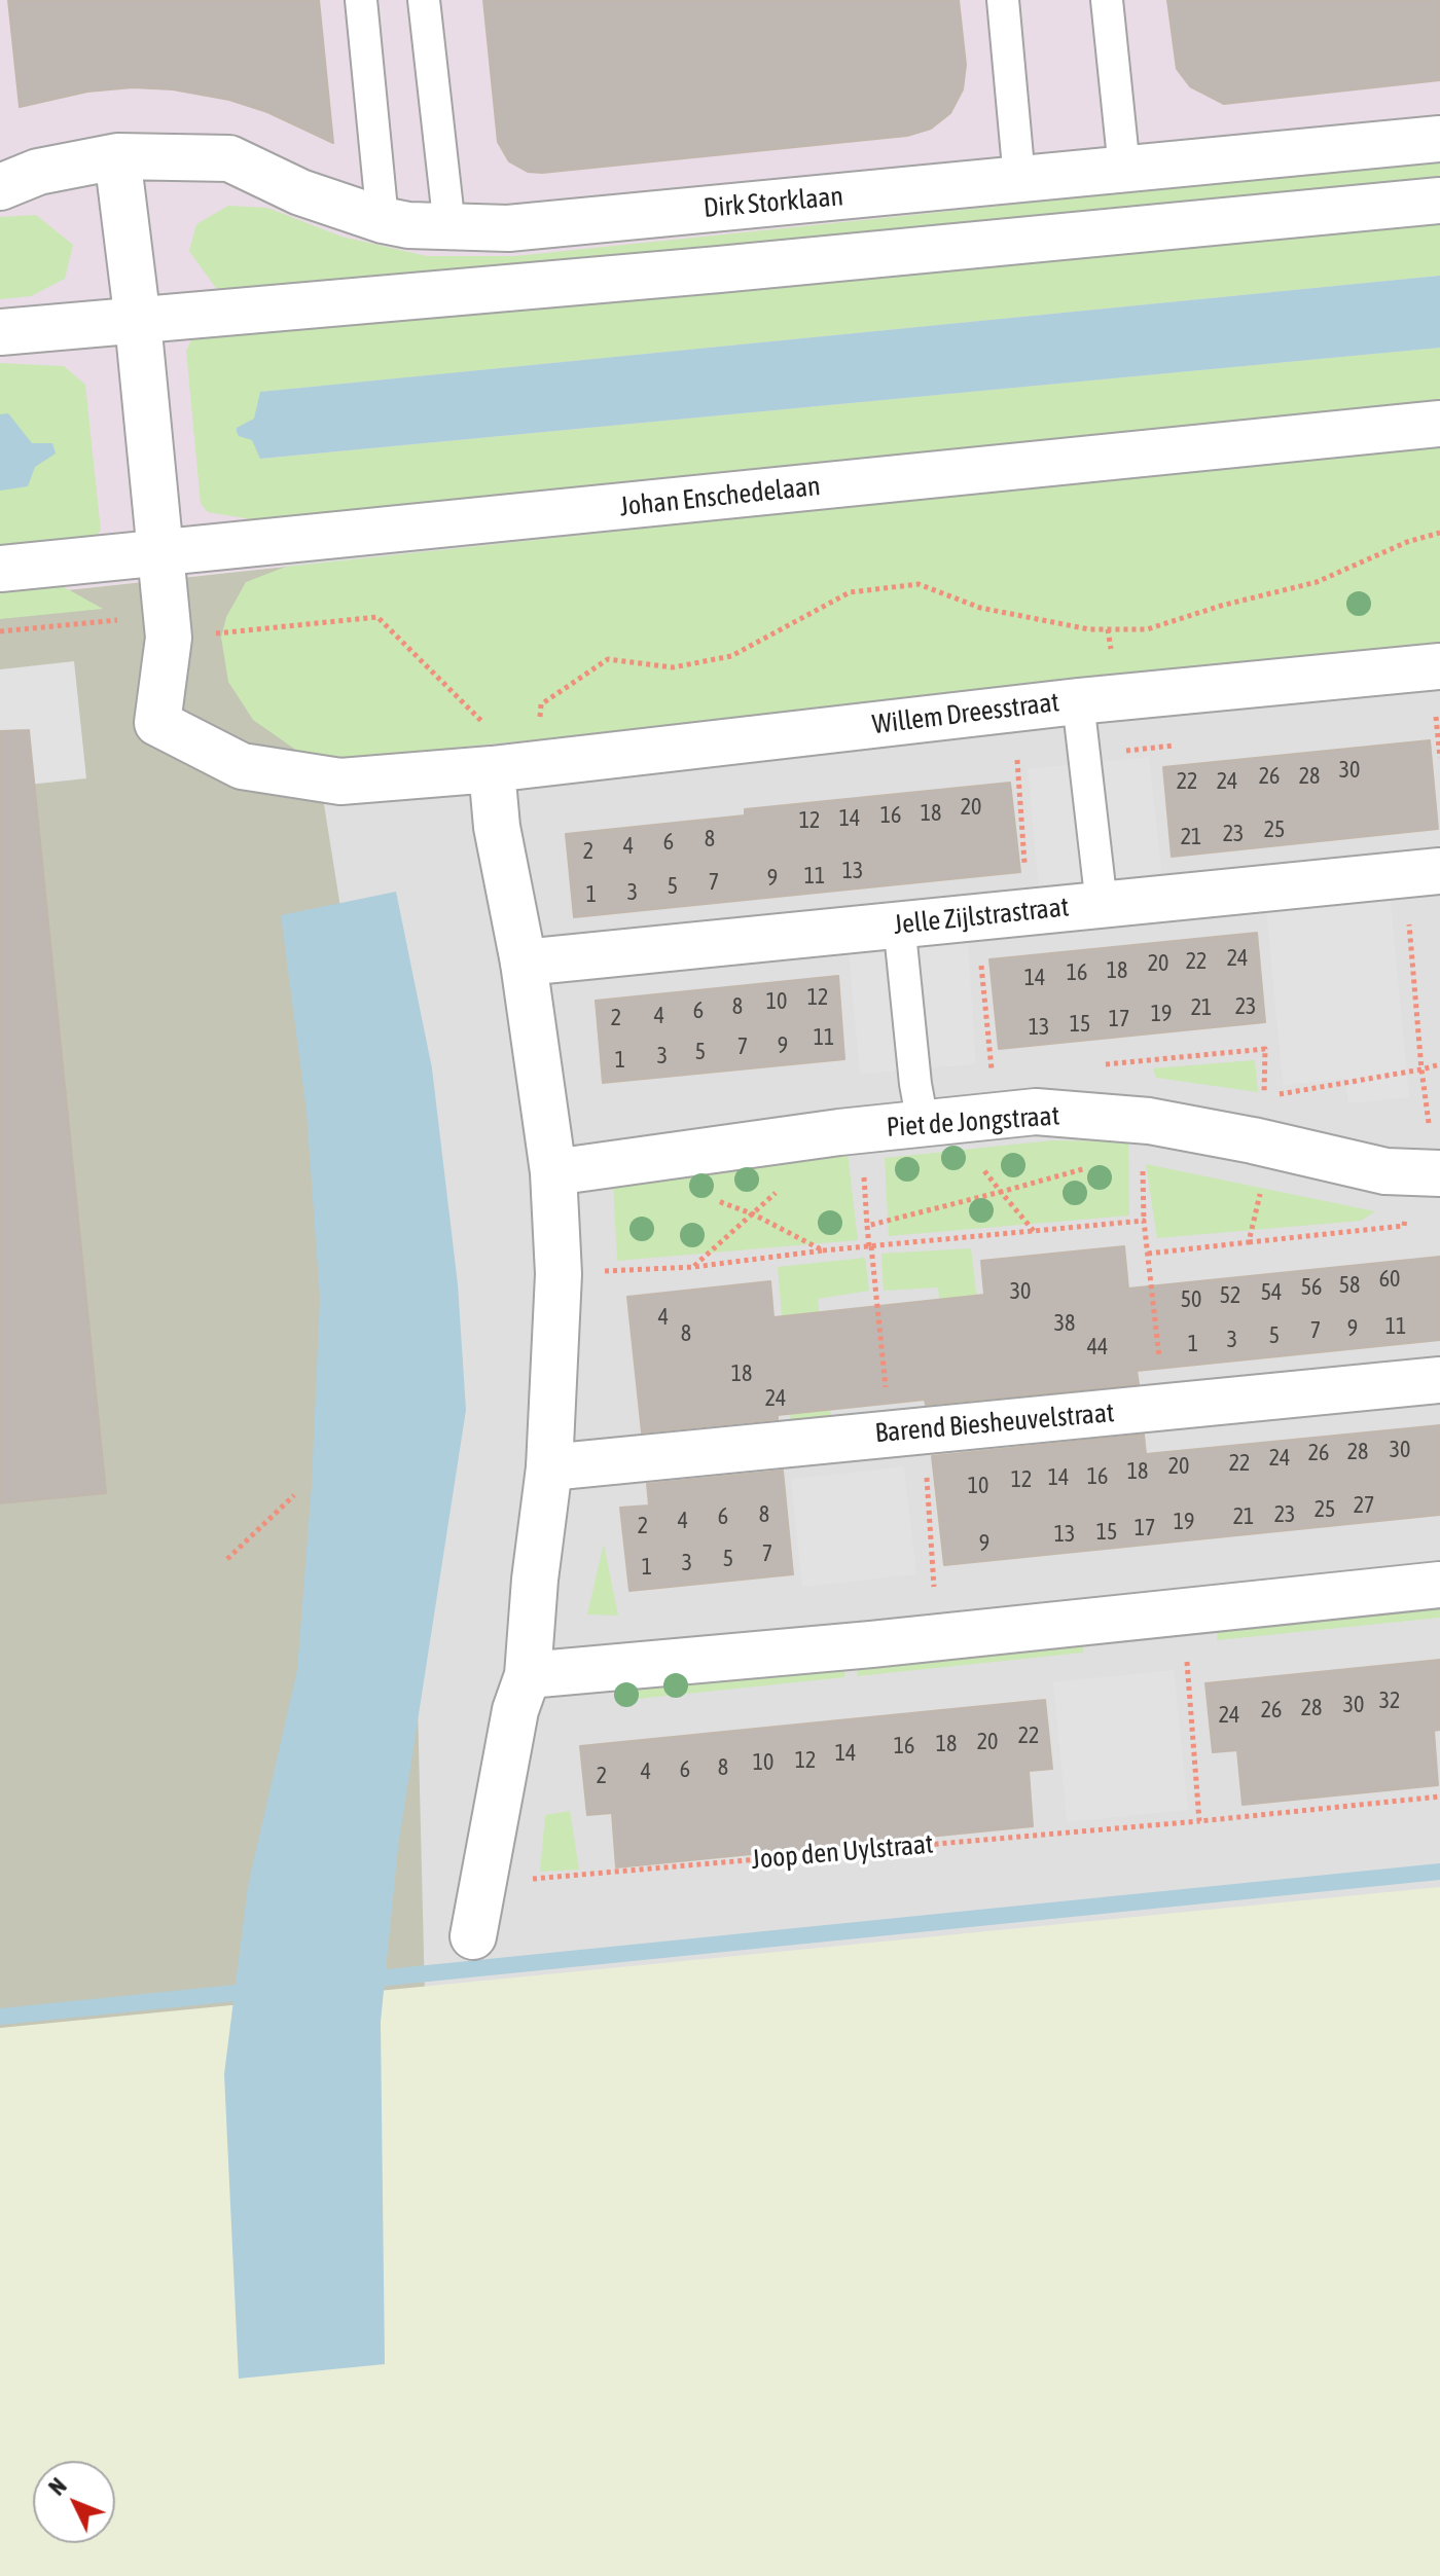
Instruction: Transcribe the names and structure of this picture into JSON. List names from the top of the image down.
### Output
{
  "streets": {
    "street": [
      "Dirk Storklaan",
      "Johan Enschedelaan",
      "Willem Dreesstraat",
      "Jelle Zijlstrastraat",
      "Piet de Jongstraat",
      "Barend Biesheuvelstraat"
    ],
    "path": ["Joop den Uylstraat"]
  },
  "house_numbers": [
    "30",
    "26",
    "28",
    "22",
    "24",
    "20",
    "18",
    "16",
    "14",
    "12",
    "25",
    "23",
    "21",
    "8",
    "6",
    "4",
    "2",
    "13",
    "11",
    "9",
    "7",
    "5",
    "3",
    "1",
    "24",
    "22",
    "20",
    "18",
    "16",
    "14",
    "12",
    "10",
    "8",
    "23",
    "21",
    "6",
    "19",
    "4",
    "2",
    "17",
    "15",
    "13",
    "11",
    "9",
    "7",
    "5",
    "3",
    "1",
    "60",
    "58",
    "56",
    "30",
    "54",
    "52",
    "50",
    "4",
    "38",
    "11",
    "9",
    "7",
    "8",
    "5",
    "3",
    "1",
    "44",
    "18",
    "24",
    "30",
    "28",
    "26",
    "24",
    "22",
    "20",
    "18",
    "16",
    "14",
    "12",
    "10",
    "27",
    "25",
    "8",
    "23",
    "6",
    "21",
    "4",
    "19",
    "2",
    "17",
    "15",
    "13",
    "9",
    "7",
    "5",
    "3",
    "1",
    "32",
    "30",
    "28",
    "26",
    "24",
    "22",
    "20",
    "18",
    "16",
    "14",
    "12",
    "10",
    "8",
    "6",
    "4",
    "2"
  ],
  "north": "top left"
}
